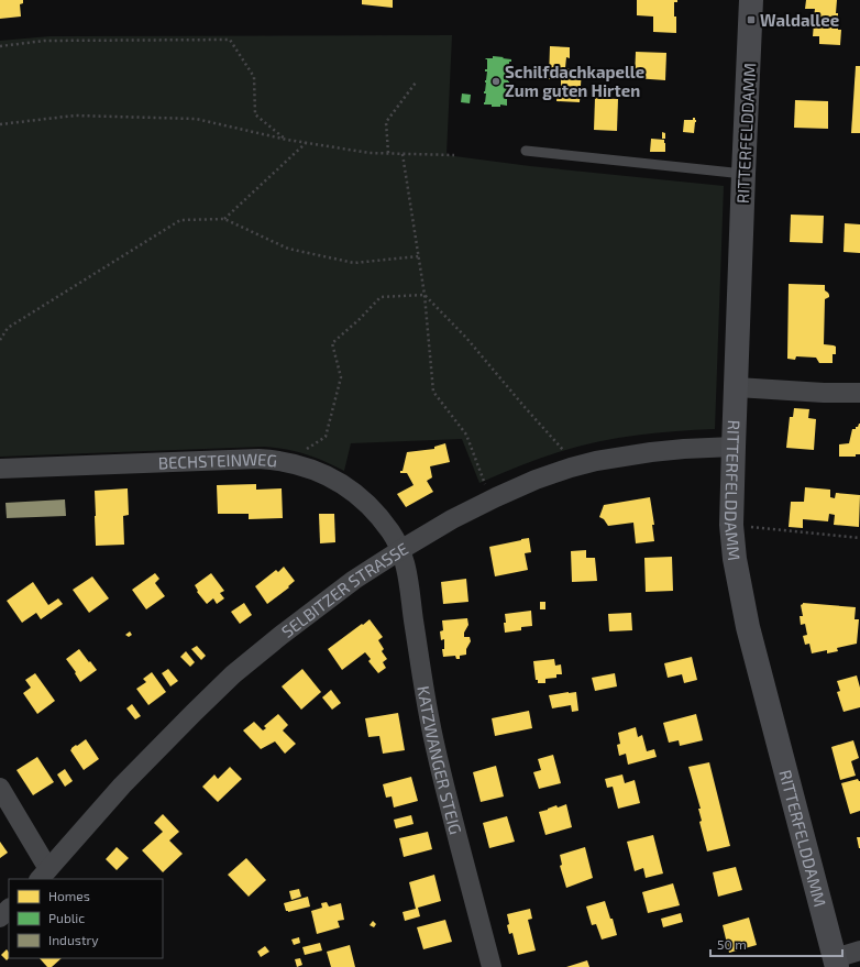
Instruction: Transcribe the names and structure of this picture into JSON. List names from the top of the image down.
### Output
{
  "streets": {
    "main road": ["RITTERFELDDAMM"],
    "street": ["BECHSTEINWEG", "SELBITZER STRASSE", "KATZWANGER STEIG"]
  },
  "crossings": [
    ["RITTERFELDDAMM", "SELBITZER STRASSE"],
    ["BECHSTEINWEG", "SELBITZER STRASSE"],
    ["BECHSTEINWEG", "KATZWANGER STEIG"],
    ["SELBITZER STRASSE", "KATZWANGER STEIG"]
  ],
  "places": {
    "transit": ["Waldallee"],
    "other": ["Schilfdachkapelle Zum guten Hirten"]
  },
  "legend": ["Homes", "Public", "Industry"],
  "scale_bar": "50 m"
}
